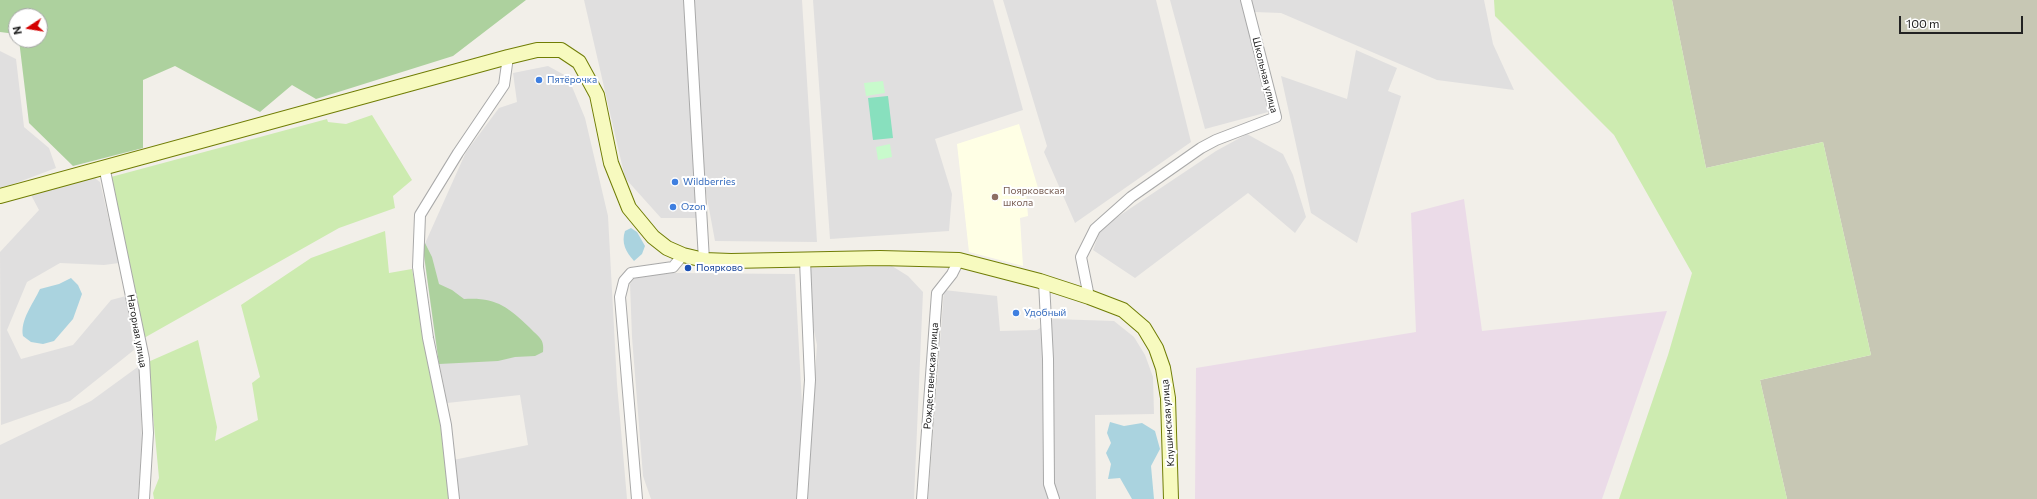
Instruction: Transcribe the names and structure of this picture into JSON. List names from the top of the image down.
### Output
{
  "streets": {
    "main road": ["Клушинская улица"],
    "street": ["Школьная улица", "Нагорная улица", "Рождественская улица"]
  },
  "crossings": [
    ["Школьная улица", "Клушинская улица"],
    ["Нагорная улица", "Клушинская улица"],
    ["Рождественская улица", "Клушинская улица"]
  ],
  "places": [
    "Пятёрочка",
    "Wildberries",
    "Поярковская школа",
    "Ozon",
    "Поярково",
    "Удобный"
  ],
  "scale_bar": "100 m",
  "north": "left"
}
